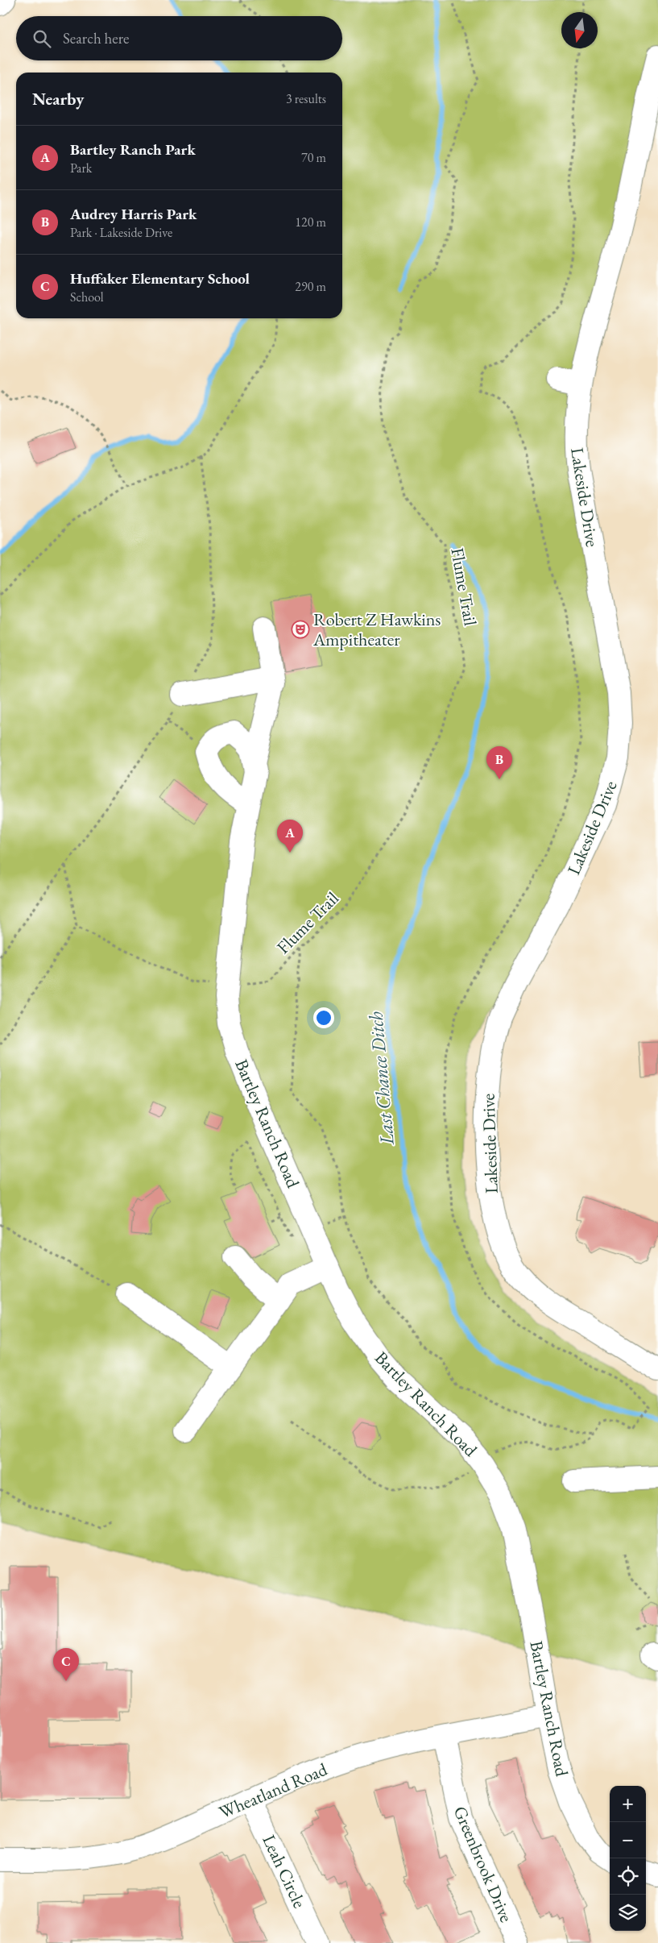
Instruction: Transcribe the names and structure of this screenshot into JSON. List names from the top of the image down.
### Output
{
  "streets": {
    "street": [
      "Lakeside Drive",
      "Bartley Ranch Road",
      "Wheatland Road",
      "Greenbrook Drive",
      "Leah Circle"
    ],
    "path": ["Flume Trail"]
  },
  "crossings": [
    ["Flume Trail", "Bartley Ranch Road"],
    ["Bartley Ranch Road", "Wheatland Road"],
    ["Wheatland Road", "Greenbrook Drive"],
    ["Wheatland Road", "Leah Circle"]
  ],
  "water": ["Last Chance Ditch"],
  "places": {
    "theatre": ["Robert Z Hawkins Ampitheater"]
  },
  "north": "bottom",
  "page": {
    "search": "Search here",
    "heading": ["Nearby", "3 results"],
    "list": [
      {
        "mark": "A",
        "name": "Bartley Ranch Park",
        "note": "Park",
        "value": "70 m"
      },
      {
        "mark": "B",
        "name": "Audrey Harris Park",
        "note": "Park · Lakeside Drive",
        "value": "120 m"
      },
      {
        "mark": "C",
        "name": "Huffaker Elementary School",
        "note": "School",
        "value": "290 m"
      }
    ],
    "pins": ["B", "A", "C"],
    "map_buttons": ["+", "−"]
  }
}
